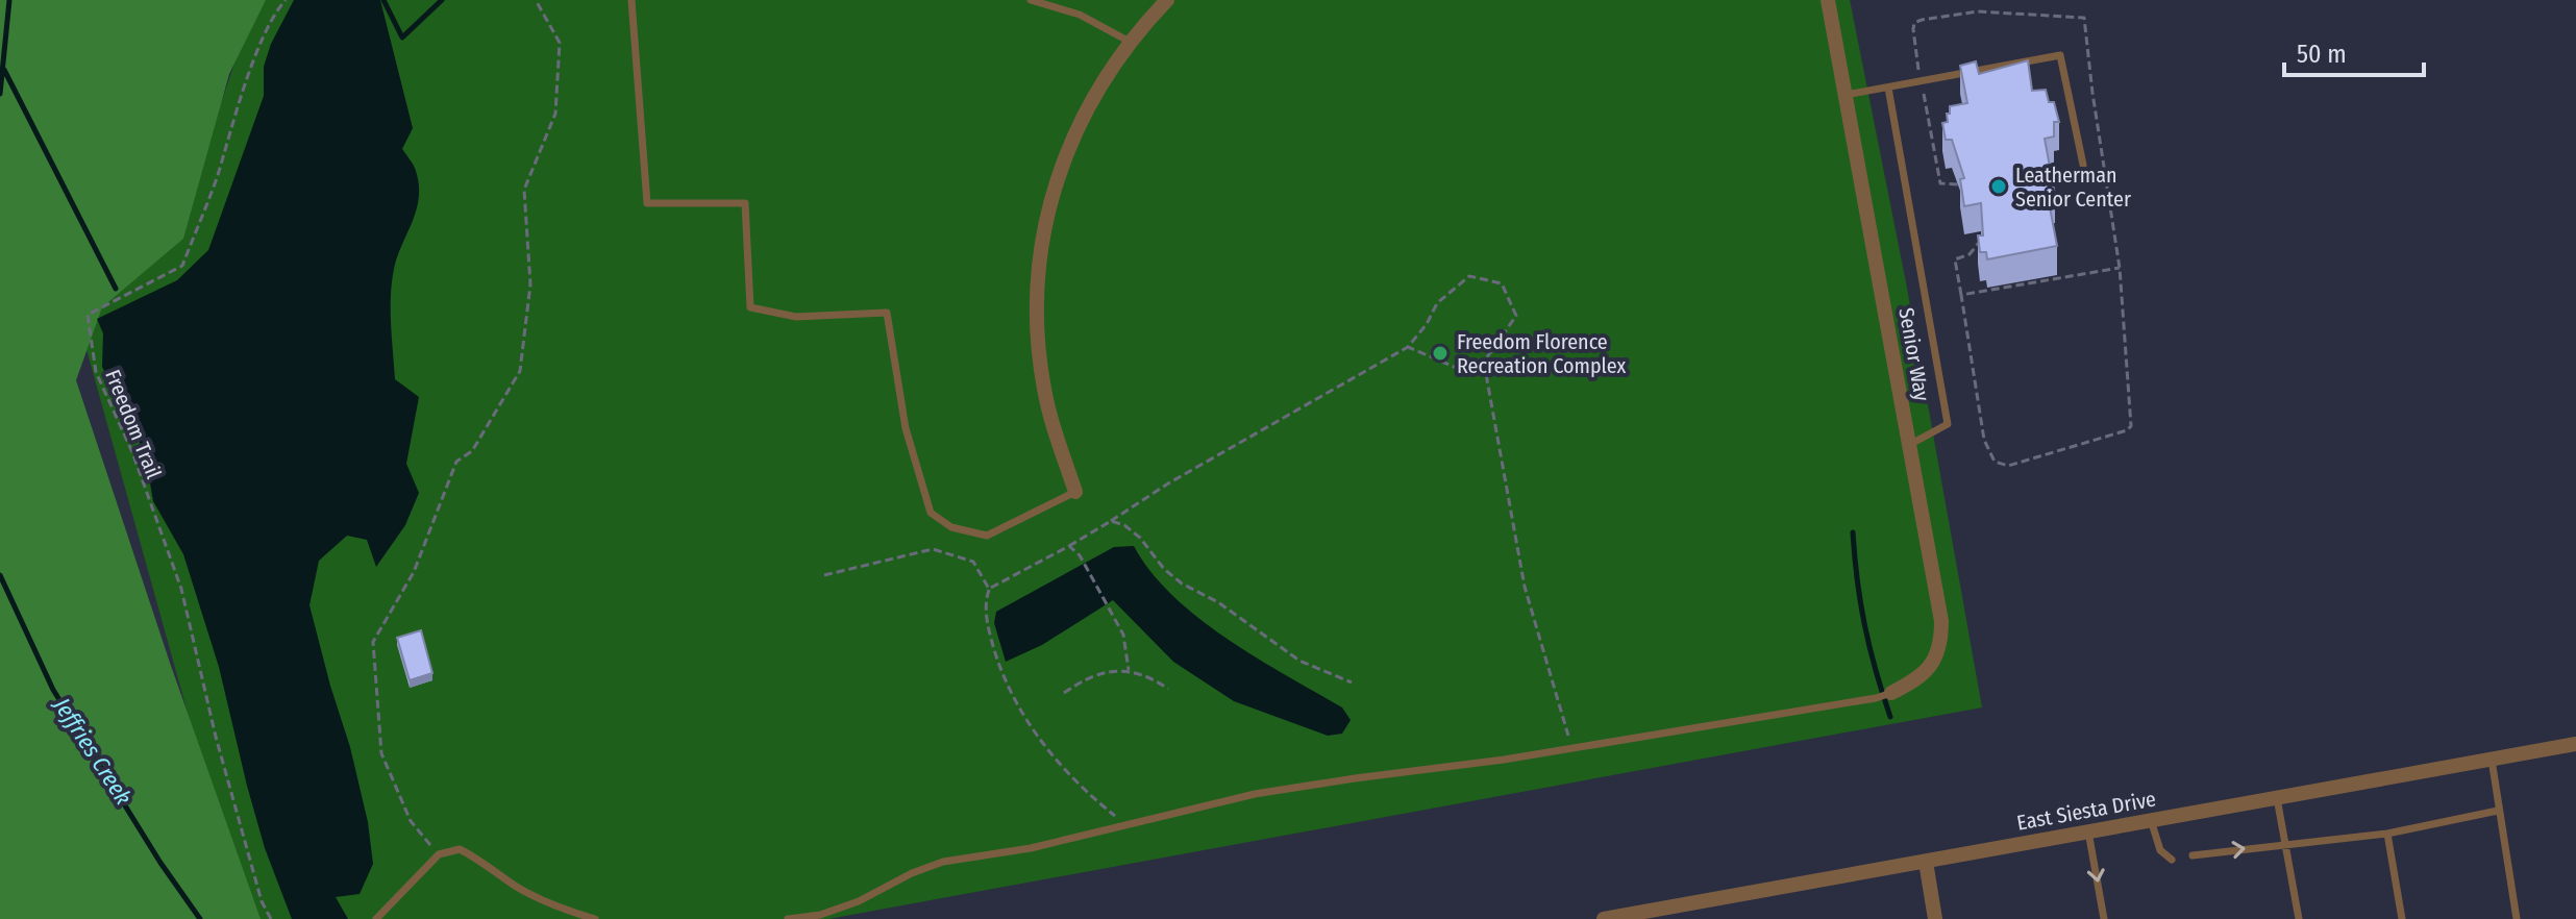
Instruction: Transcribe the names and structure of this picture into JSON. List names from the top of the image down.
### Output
{
  "streets": {
    "street": ["Senior Way", "East Siesta Drive"],
    "path": ["Freedom Trail"]
  },
  "water": ["Jeffries Creek"],
  "places": ["Leatherman Senior Center", "Freedom Florence Recreation Complex"],
  "scale_bar": "50 m"
}
